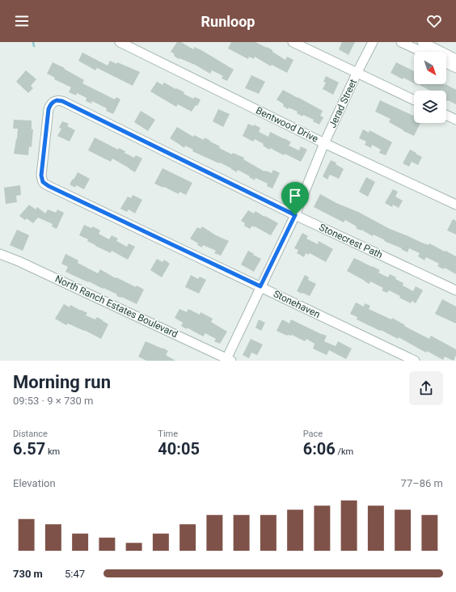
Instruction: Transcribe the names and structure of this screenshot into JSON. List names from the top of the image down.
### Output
{
  "streets": {
    "street": [
      "Jerad Street",
      "Bentwood Drive",
      "Stonecrest Path",
      "Stonehaven",
      "North Ranch Estates Boulevard"
    ]
  },
  "crossings": [
    ["Jerad Street", "Bentwood Drive"],
    ["Jerad Street", "Stonecrest Path"],
    ["Jerad Street", "Stonehaven"],
    ["Jerad Street", "North Ranch Estates Boulevard"],
    ["Stonecrest Path", "Stonehaven"]
  ],
  "north": "bottom right",
  "page": {
    "header": "Runloop",
    "heading": ["Morning run", "09:53 · 9 × 730 m"],
    "stats": [
      ["Distance", "6.57 km"],
      ["Time", "40:05"],
      ["Pace", "6:06 /km"]
    ],
    "chart": ["Elevation", "77–86 m"],
    "list": [
      {
        "name": "730 m",
        "note": "5:47"
      }
    ]
  }
}
